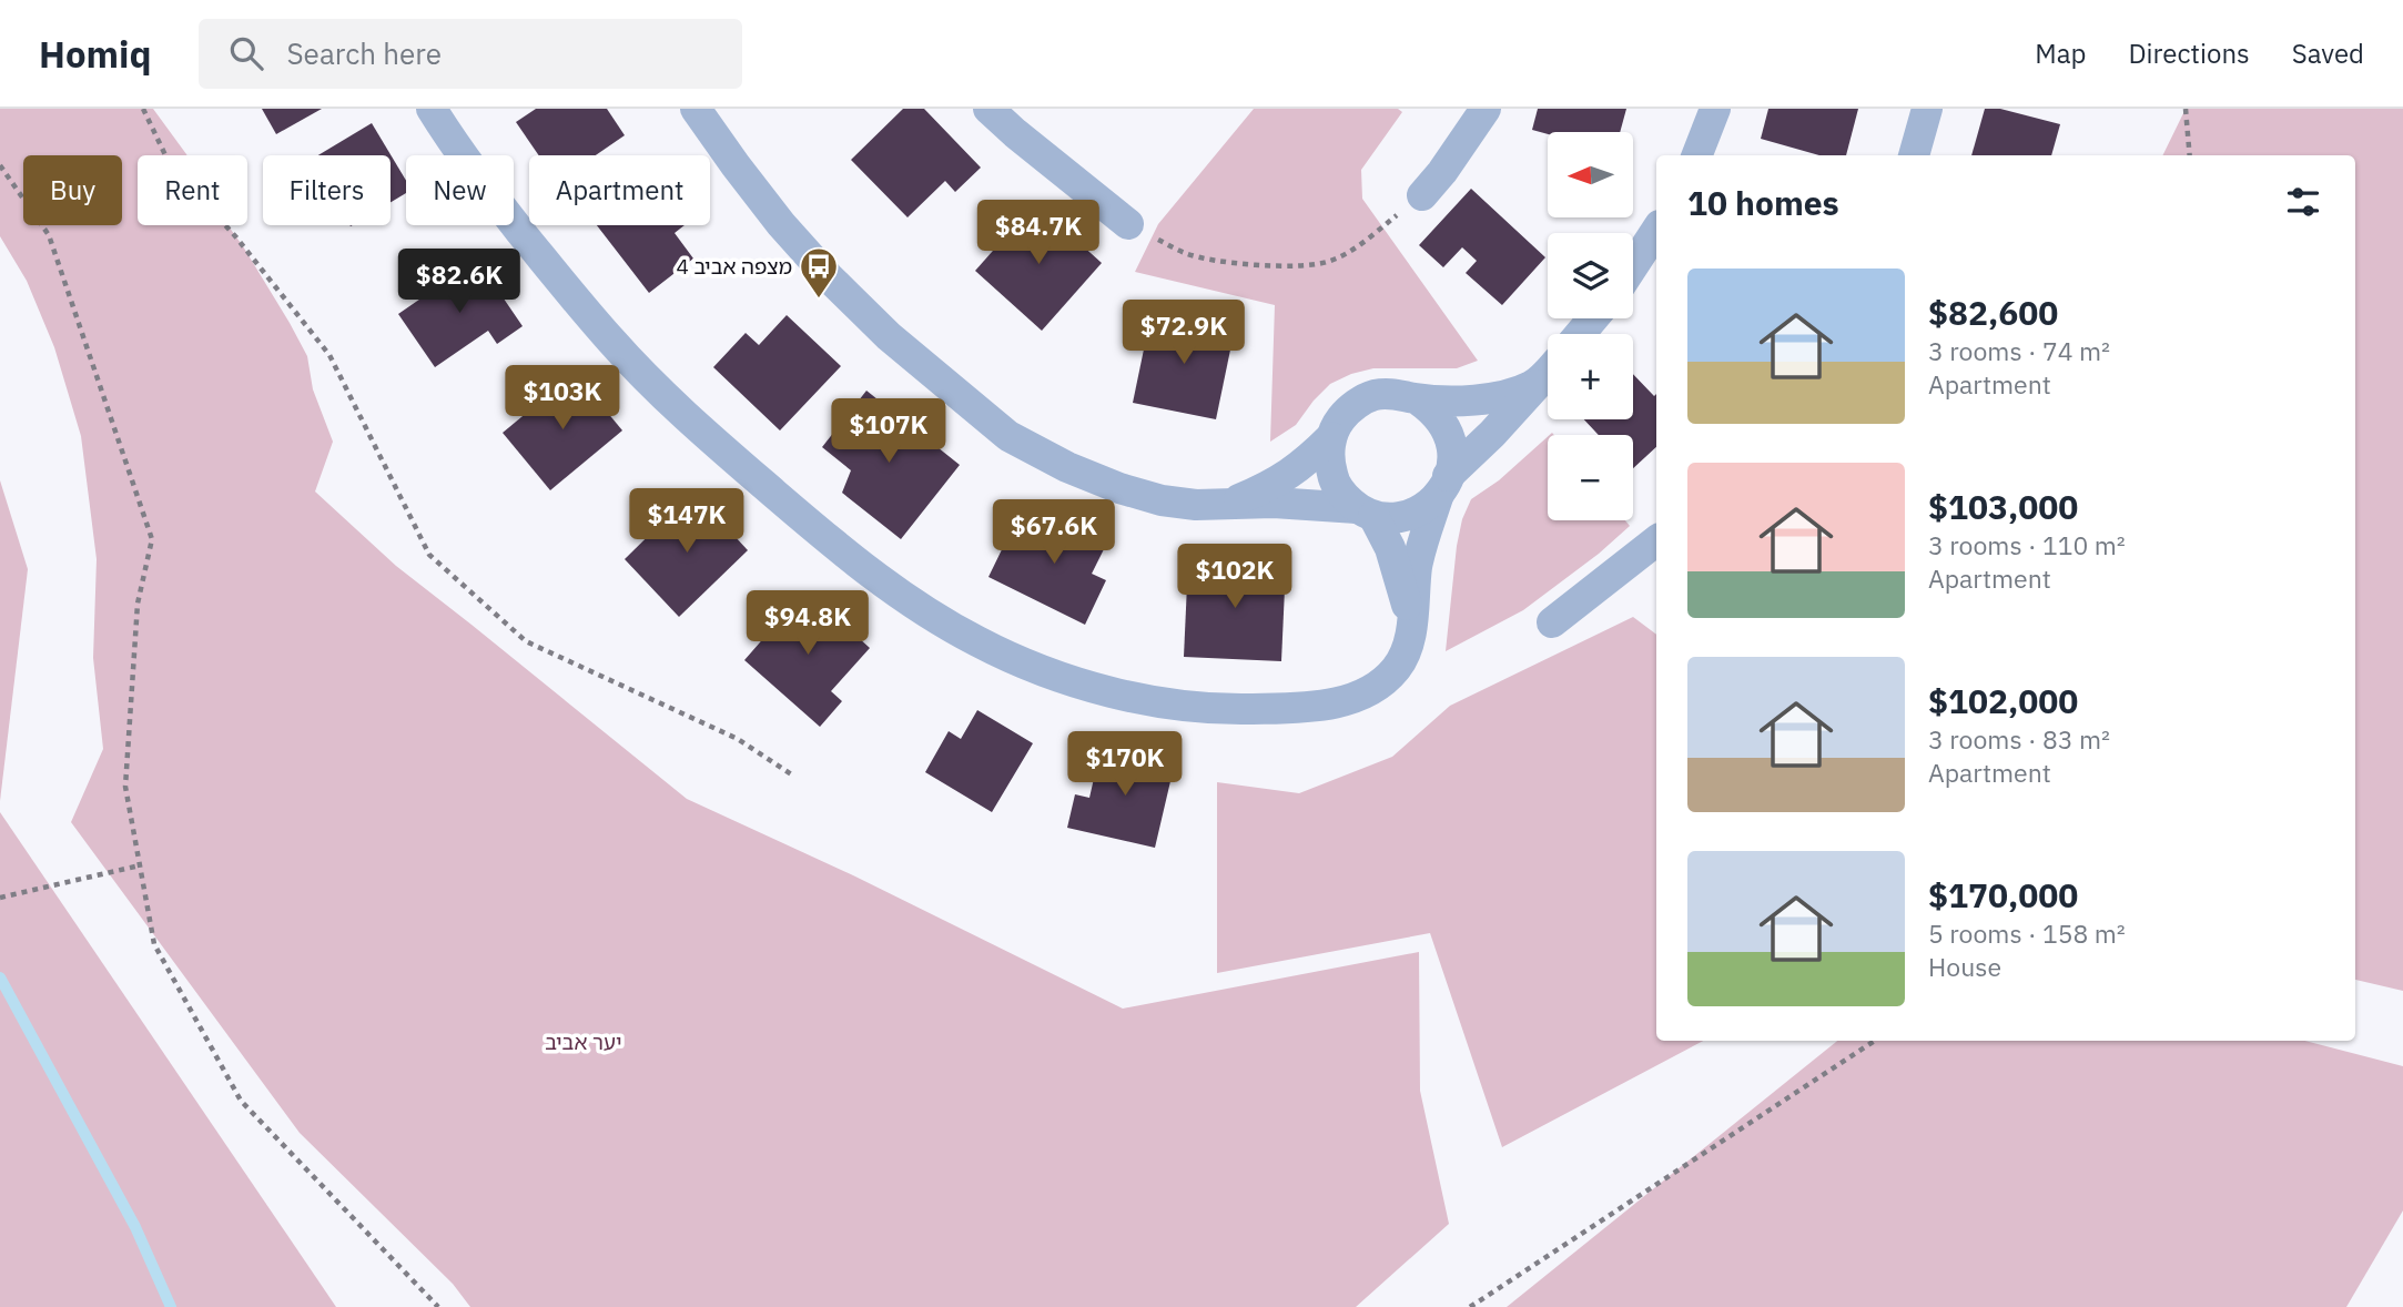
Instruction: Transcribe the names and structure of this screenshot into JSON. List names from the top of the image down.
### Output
{
  "parks": ["יער אביב"],
  "places": {
    "bus stop": ["מצפה אביב 4"]
  },
  "north": "left",
  "page": {
    "header": "Homiq",
    "search": "Search here",
    "nav": ["Map", "Directions", "Saved"],
    "map_buttons": ["+", "−"],
    "chip": [
      "Buy",
      "Rent",
      "Filters",
      "New",
      "Apartment"
    ],
    "heading": "10 homes",
    "price": [
      "$84.7K",
      "$82.6K",
      "$72.9K",
      "$103K",
      "$107K",
      "$147K",
      "$67.6K",
      "$102K",
      "$94.8K",
      "$170K"
    ],
    "list": [
      {
        "name": "$82,600",
        "note": "3 rooms · 74 m² · Apartment"
      },
      {
        "name": "$103,000",
        "note": "3 rooms · 110 m² · Apartment"
      },
      {
        "name": "$102,000",
        "note": "3 rooms · 83 m² · Apartment"
      },
      {
        "name": "$170,000",
        "note": "5 rooms · 158 m² · House"
      }
    ]
  }
}
